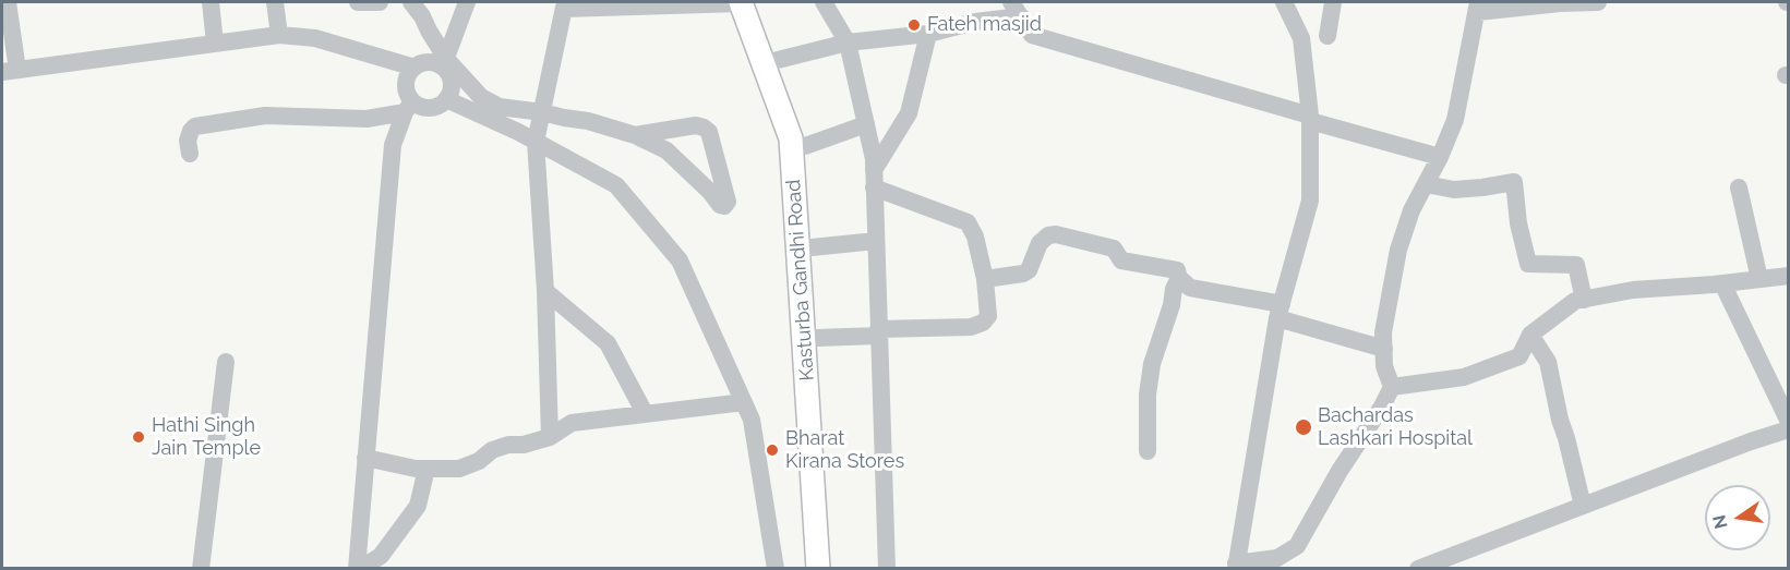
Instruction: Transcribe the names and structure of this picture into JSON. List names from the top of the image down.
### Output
{
  "streets": {
    "main road": ["Kasturba Gandhi Road"]
  },
  "places": [
    "Fateh masjid",
    "Bachardas Lashkari Hospital",
    "Hathi Singh Jain Temple",
    "Bharat Kirana Stores"
  ],
  "north": "left"
}
